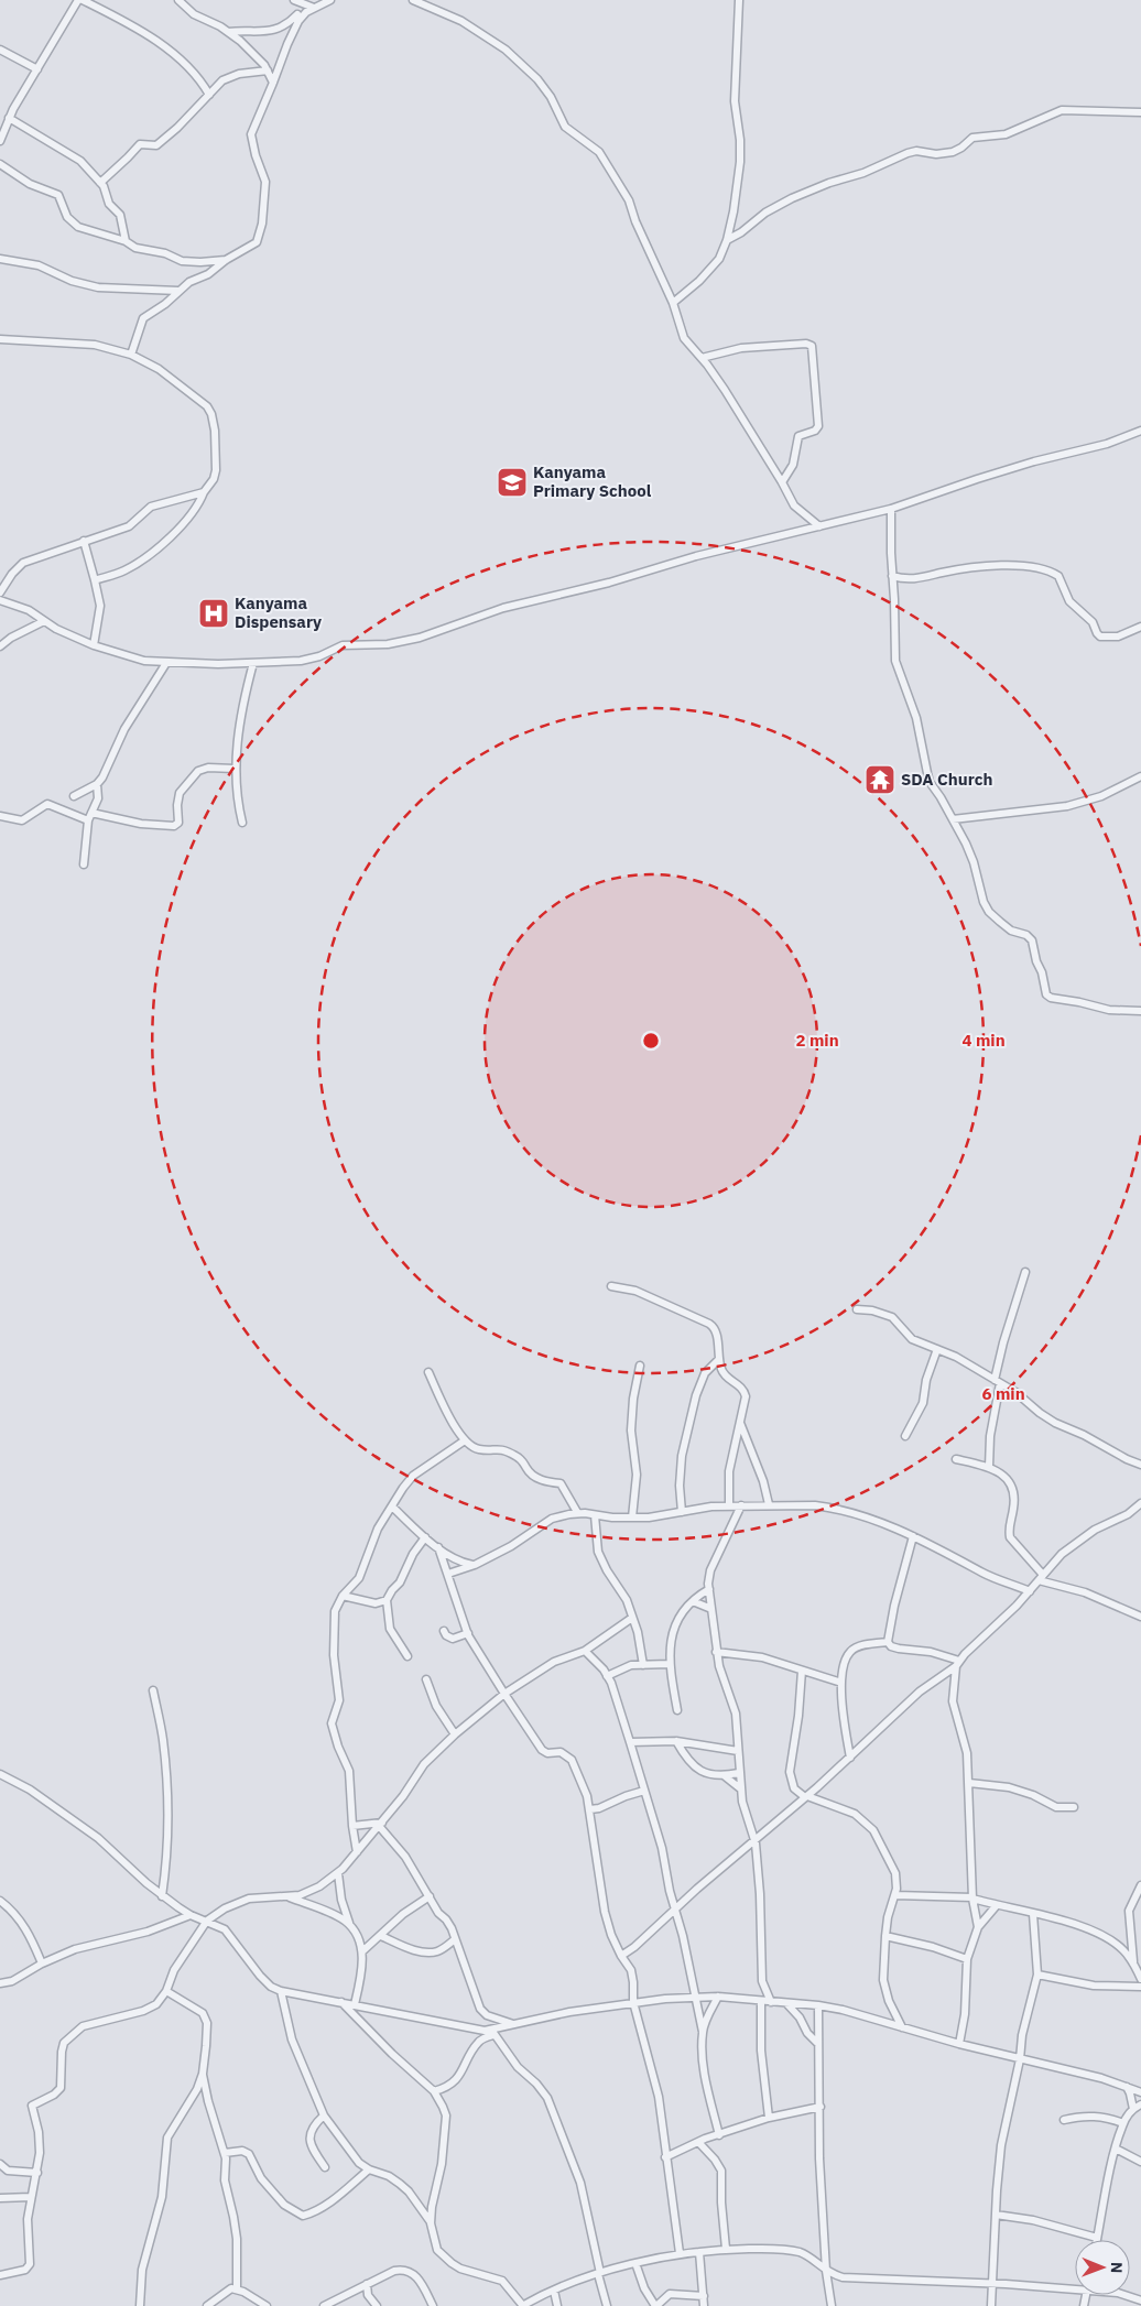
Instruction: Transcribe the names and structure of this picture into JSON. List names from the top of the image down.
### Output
{
  "places": {
    "school or university": ["Kanyama Primary School"],
    "hospital": ["Kanyama Dispensary"],
    "temple": ["SDA Church"]
  },
  "north": "right",
  "rings": ["2 min", "4 min", "6 min"]
}
